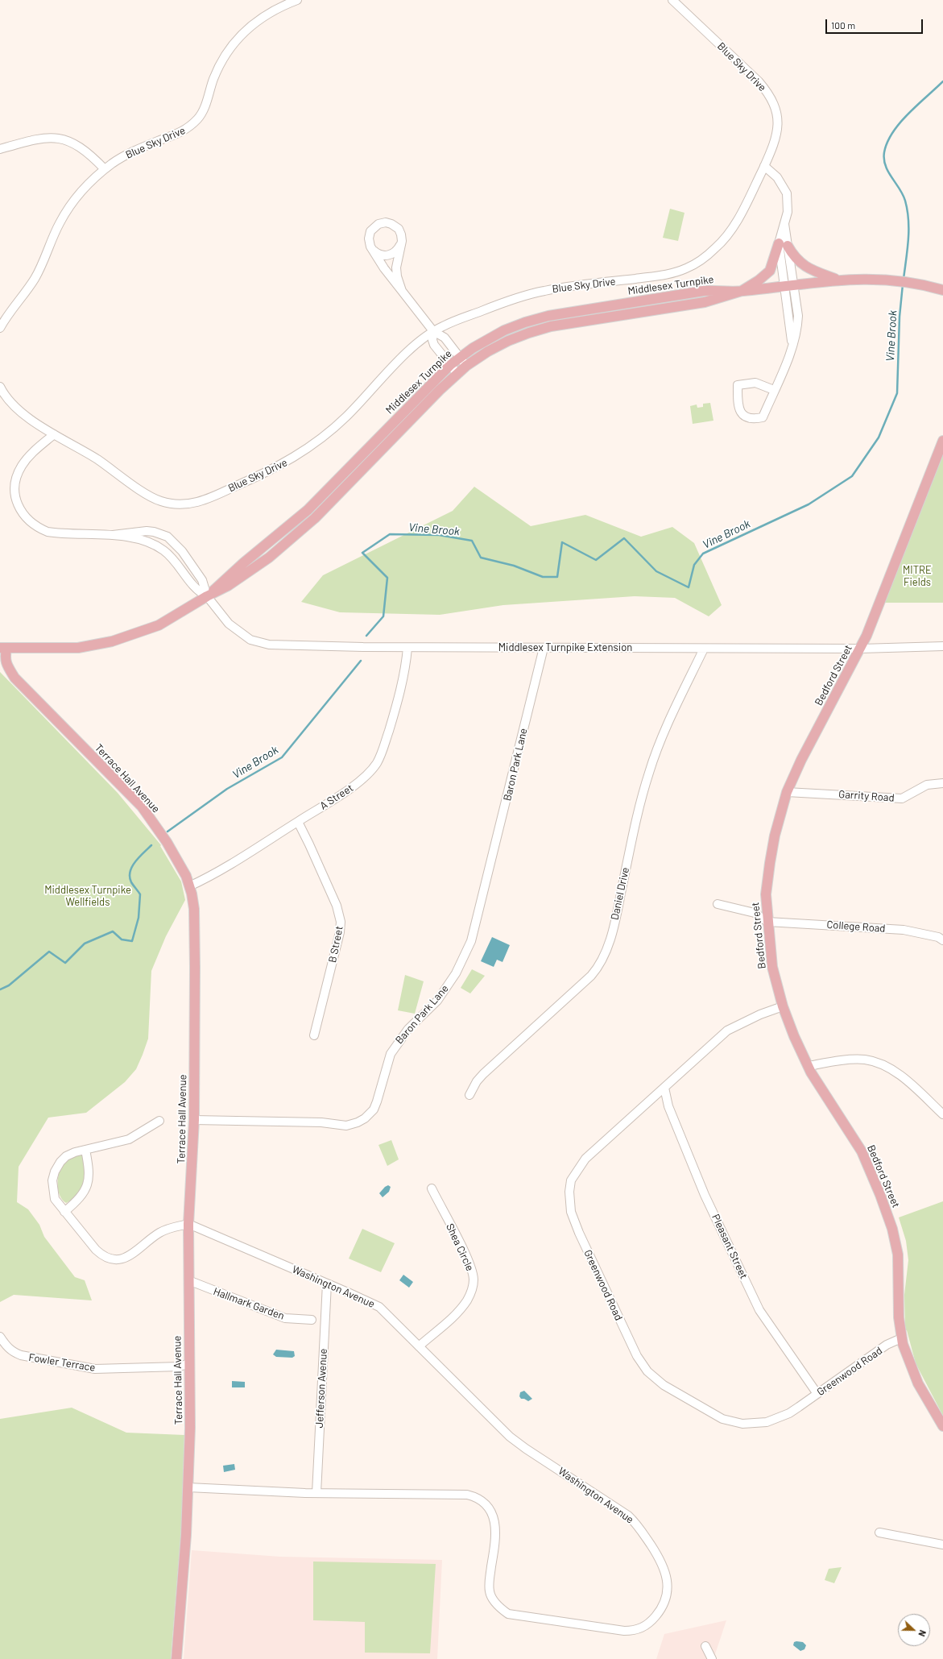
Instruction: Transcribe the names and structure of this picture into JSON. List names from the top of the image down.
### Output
{
  "streets": {
    "main road": ["Middlesex Turnpike", "Bedford Street", "Terrace Hall Avenue"],
    "street": [
      "Blue Sky Drive",
      "Middlesex Turnpike Extension",
      "Baron Park Lane",
      "Garrity Road",
      "A Street",
      "Daniel Drive",
      "College Road",
      "B Street",
      "Pleasant Street",
      "Shea Circle",
      "Greenwood Road",
      "Washington Avenue",
      "Hallmark Garden",
      "Fowler Terrace",
      "Jefferson Avenue"
    ]
  },
  "crossings": [
    ["Middlesex Turnpike", "Middlesex Turnpike Extension"],
    ["Middlesex Turnpike", "Terrace Hall Avenue"],
    ["Middlesex Turnpike Extension", "Bedford Street"],
    ["Middlesex Turnpike Extension", "Baron Park Lane"],
    ["Middlesex Turnpike Extension", "A Street"],
    ["Middlesex Turnpike Extension", "Daniel Drive"],
    ["Bedford Street", "Garrity Road"],
    ["Bedford Street", "College Road"],
    ["Bedford Street", "Greenwood Road"],
    ["Baron Park Lane", "Terrace Hall Avenue"],
    ["Terrace Hall Avenue", "A Street"],
    ["Terrace Hall Avenue", "Washington Avenue"],
    ["Terrace Hall Avenue", "Hallmark Garden"],
    ["Terrace Hall Avenue", "Fowler Terrace"],
    ["A Street", "B Street"],
    ["Pleasant Street", "Greenwood Road"],
    ["Shea Circle", "Washington Avenue"],
    ["Washington Avenue", "Jefferson Avenue"]
  ],
  "water": ["Vine Brook"],
  "parks": ["MITRE Fields", "Middlesex Turnpike Wellfields"],
  "scale_bar": "100 m",
  "north": "right"
}
